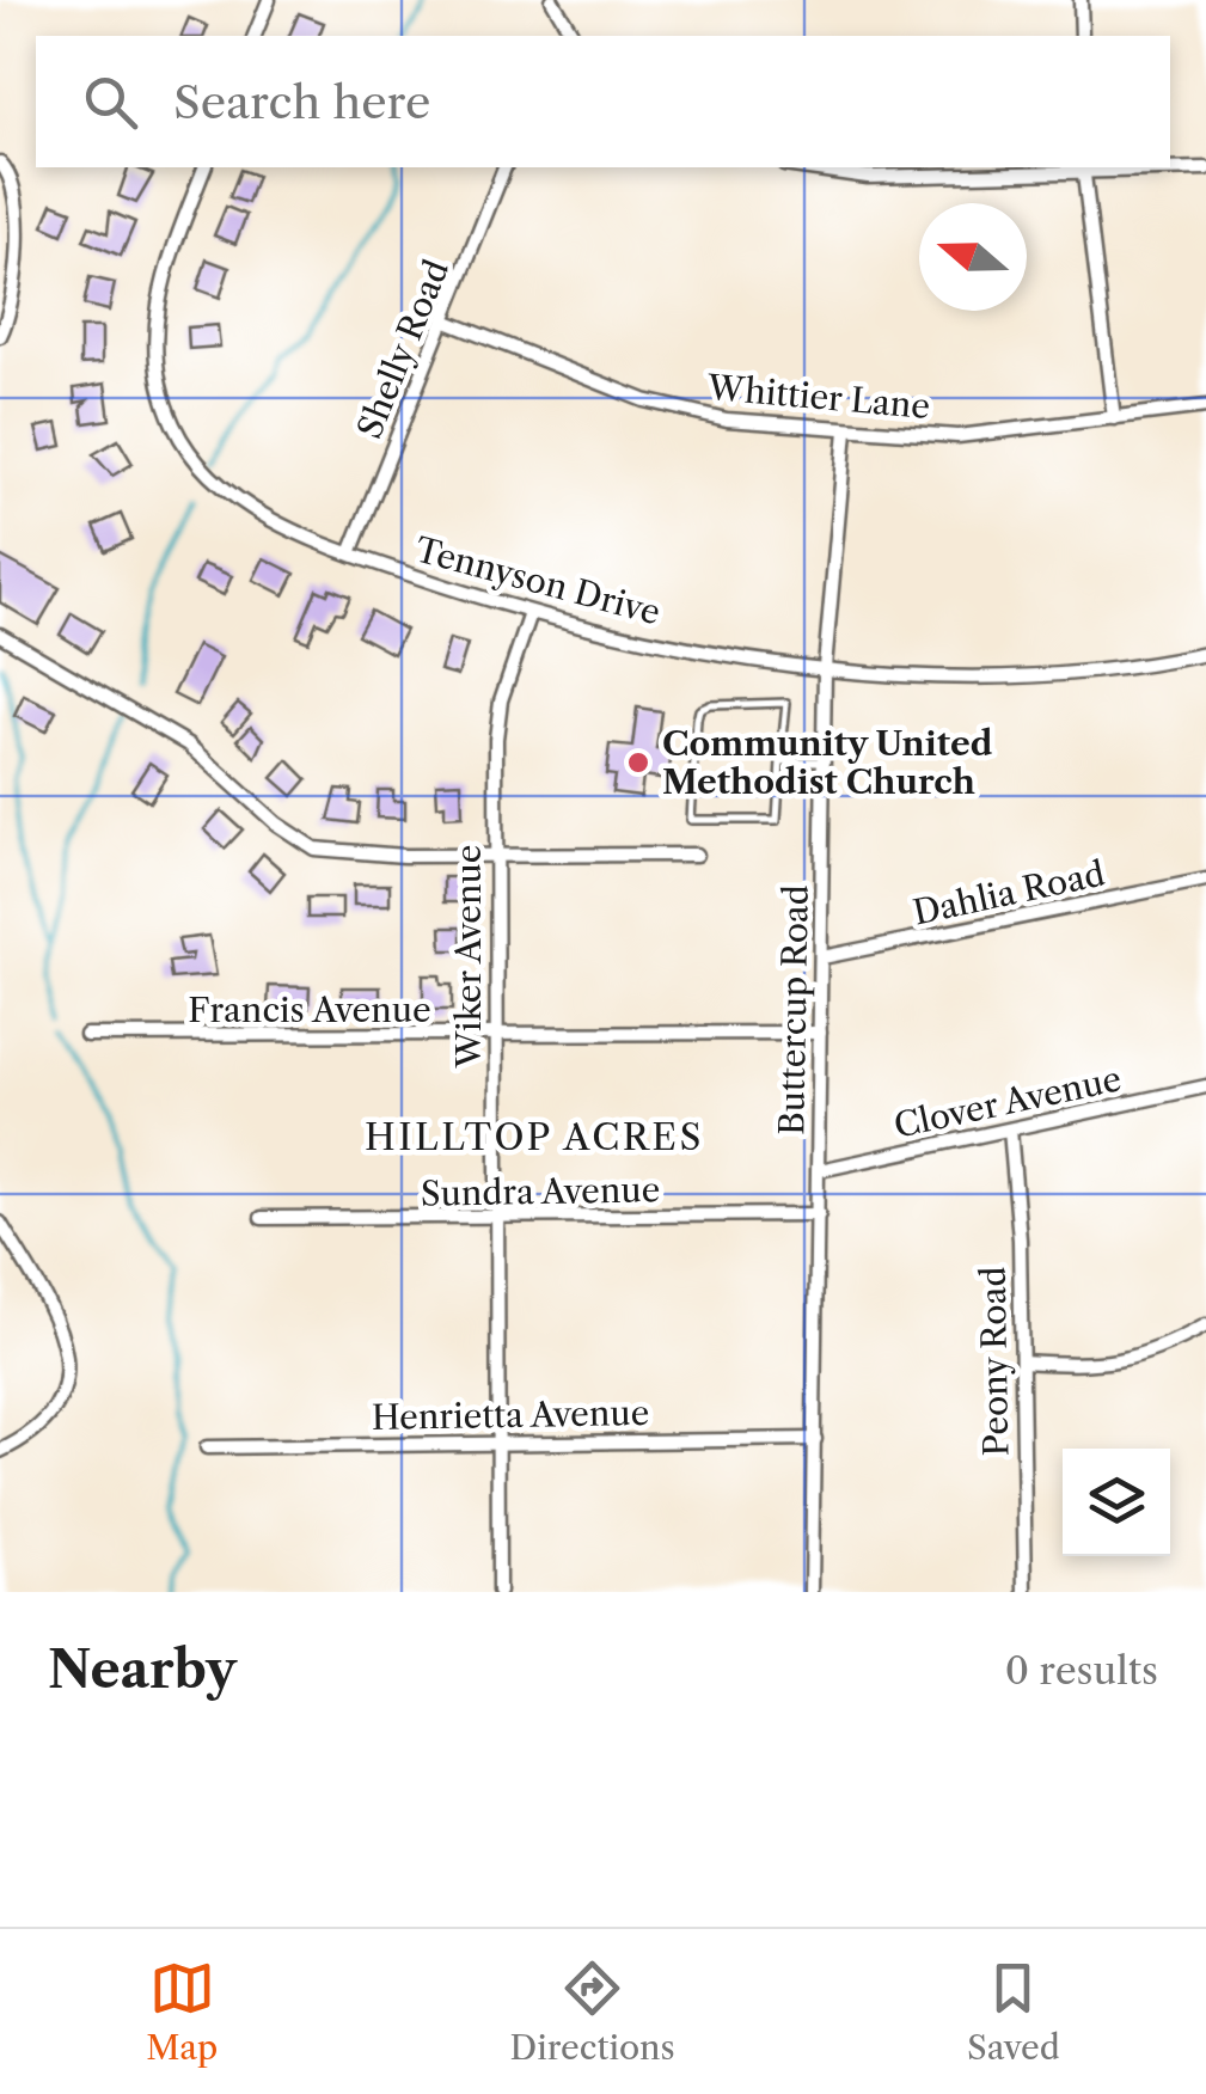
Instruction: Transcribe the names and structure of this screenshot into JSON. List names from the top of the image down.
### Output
{
  "streets": {
    "street": [
      "Shelly Road",
      "Whittier Lane",
      "Tennyson Drive",
      "Dahlia Road",
      "Wiker Avenue",
      "Francis Avenue",
      "Buttercup Road",
      "Clover Avenue",
      "Sundra Avenue",
      "Peony Road",
      "Henrietta Avenue"
    ]
  },
  "crossings": [
    ["Shelly Road", "Whittier Lane"],
    ["Shelly Road", "Tennyson Drive"],
    ["Whittier Lane", "Buttercup Road"],
    ["Tennyson Drive", "Wiker Avenue"],
    ["Tennyson Drive", "Buttercup Road"],
    ["Dahlia Road", "Buttercup Road"],
    ["Wiker Avenue", "Francis Avenue"],
    ["Wiker Avenue", "Sundra Avenue"],
    ["Wiker Avenue", "Henrietta Avenue"],
    ["Francis Avenue", "Buttercup Road"],
    ["Buttercup Road", "Clover Avenue"],
    ["Buttercup Road", "Sundra Avenue"],
    ["Buttercup Road", "Henrietta Avenue"],
    ["Clover Avenue", "Peony Road"]
  ],
  "districts": ["HILLTOP ACRES"],
  "places": ["Community United Methodist Church"],
  "north": "left",
  "page": {
    "search": "Search here",
    "heading": ["Nearby", "0 results"],
    "nav": ["Map", "Directions", "Saved"]
  }
}
